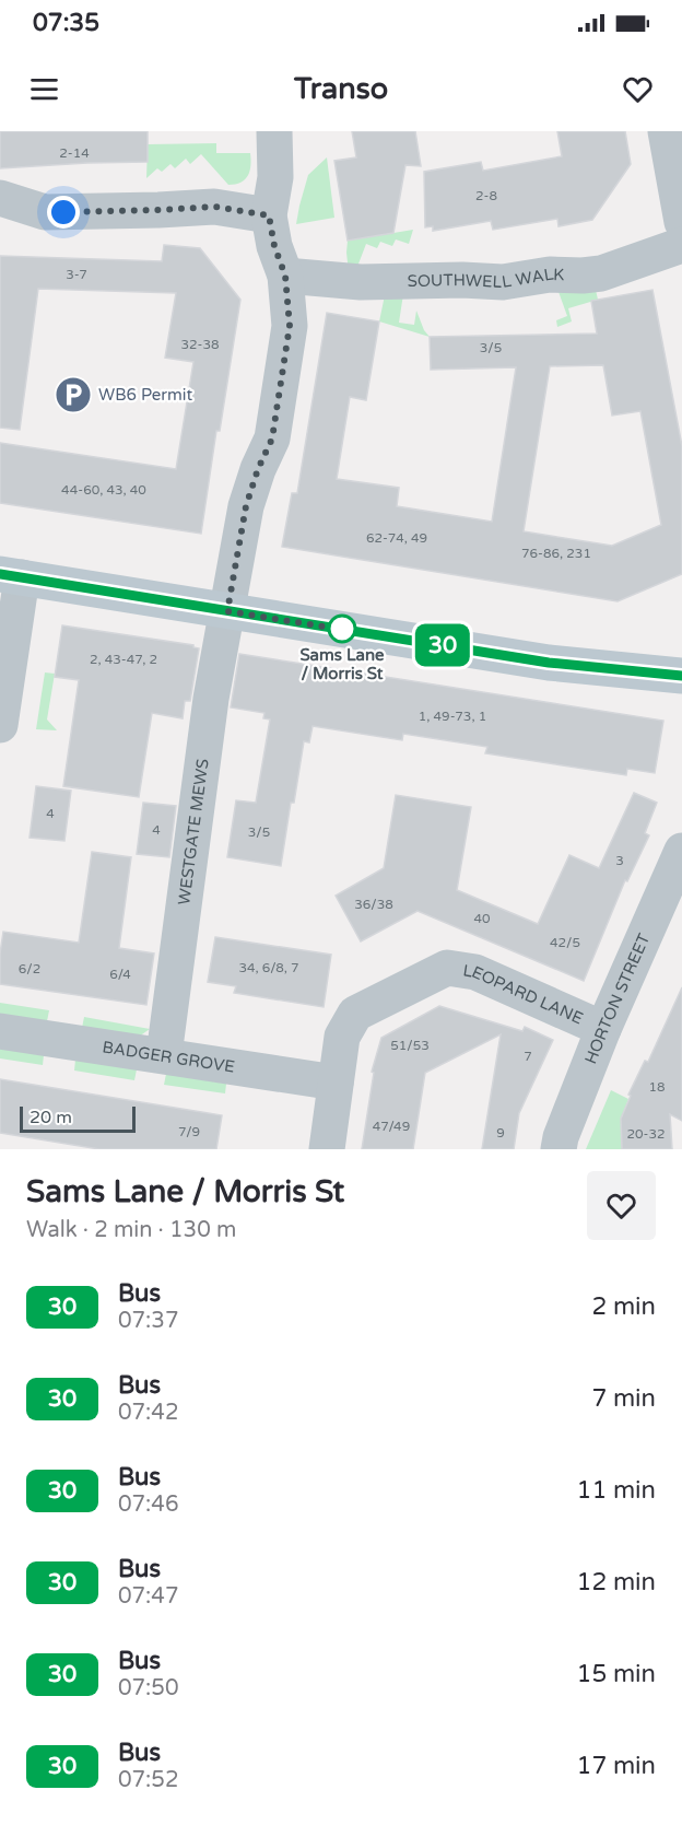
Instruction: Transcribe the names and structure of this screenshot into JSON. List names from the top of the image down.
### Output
{
  "streets": {
    "street": [
      "SOUTHWELL WALK",
      "WESTGATE MEWS",
      "LEOPARD LANE",
      "HORTON STREET",
      "BADGER GROVE"
    ]
  },
  "crossings": [
    ["SOUTHWELL WALK", "WESTGATE MEWS"],
    ["WESTGATE MEWS", "BADGER GROVE"],
    ["LEOPARD LANE", "HORTON STREET"],
    ["LEOPARD LANE", "BADGER GROVE"]
  ],
  "places": {
    "parking": ["WB6 Permit"],
    "other": ["Sams Lane / Morris St"]
  },
  "lines": ["bus line 30"],
  "house_numbers": [
    "2-14",
    "2-8",
    "3-7",
    "32-38",
    "3/5",
    "44-60, 43, 40",
    "62-74, 49",
    "76-86, 231",
    "2, 43-47, 2",
    "1, 49-73, 1",
    "4",
    "4",
    "3/5",
    "3",
    "36/38",
    "40",
    "42/5",
    "34, 6/8, 7",
    "6/2",
    "6/4",
    "51/53",
    "7",
    "18",
    "47/49",
    "7/9",
    "9",
    "20-32"
  ],
  "scale_bar": "20 m",
  "page": {
    "status": "07:35",
    "header": "Transo",
    "on_map": "30",
    "scale": "20 m",
    "heading": ["Sams Lane / Morris St", "Walk · 2 min · 130 m"],
    "list": [
      {
        "mark": "30",
        "name": "Bus",
        "note": "07:37",
        "value": "2 min"
      },
      {
        "mark": "30",
        "name": "Bus",
        "note": "07:42",
        "value": "7 min"
      },
      {
        "mark": "30",
        "name": "Bus",
        "note": "07:46",
        "value": "11 min"
      },
      {
        "mark": "30",
        "name": "Bus",
        "note": "07:47",
        "value": "12 min"
      },
      {
        "mark": "30",
        "name": "Bus",
        "note": "07:50",
        "value": "15 min"
      },
      {
        "mark": "30",
        "name": "Bus",
        "note": "07:52",
        "value": "17 min"
      }
    ]
  }
}
